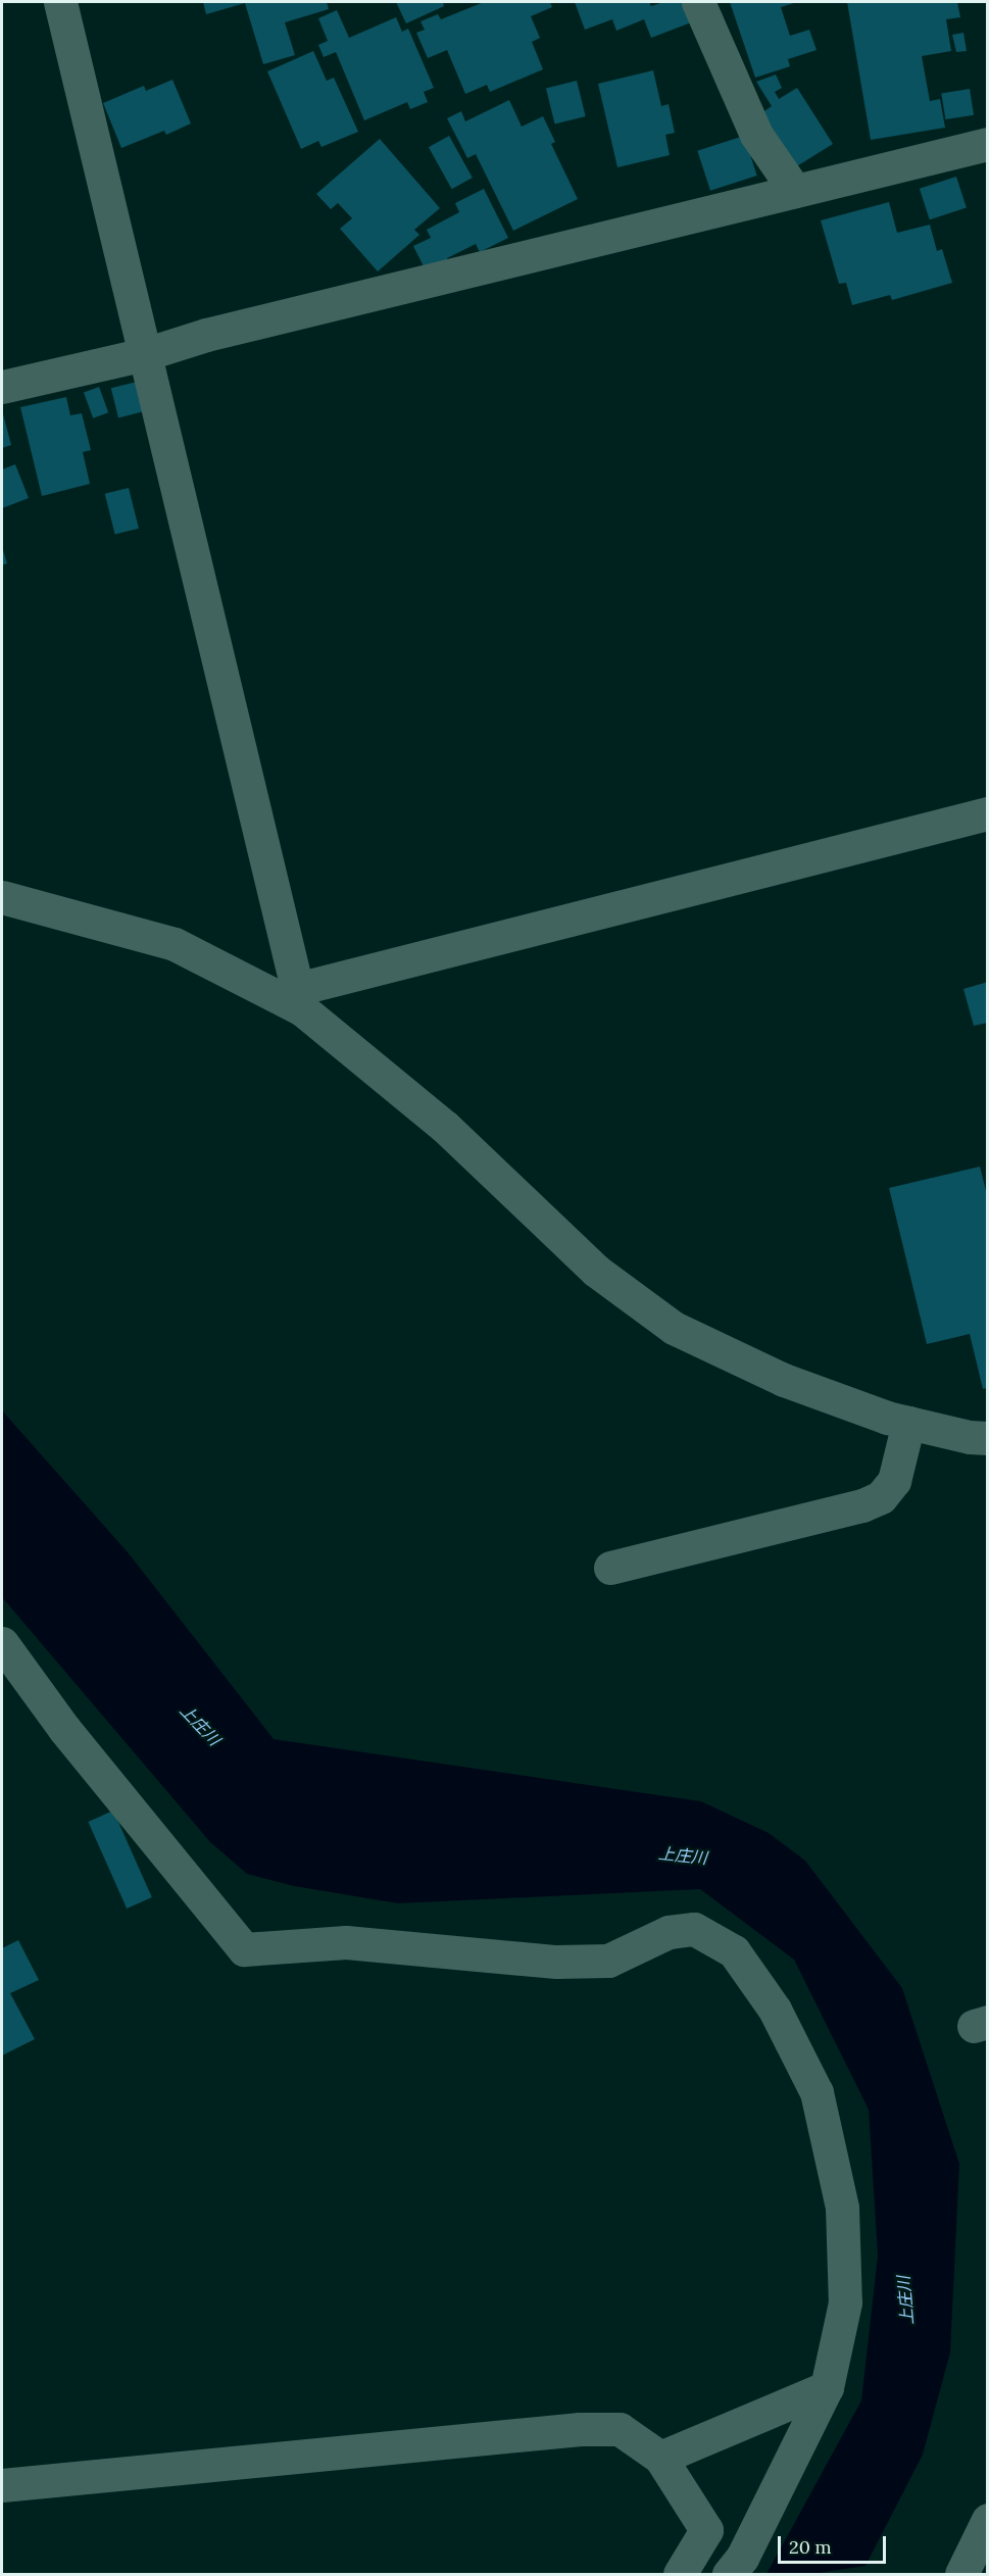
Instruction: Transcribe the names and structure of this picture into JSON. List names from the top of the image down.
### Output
{
  "water": ["上庄川"],
  "scale_bar": "20 m"
}
